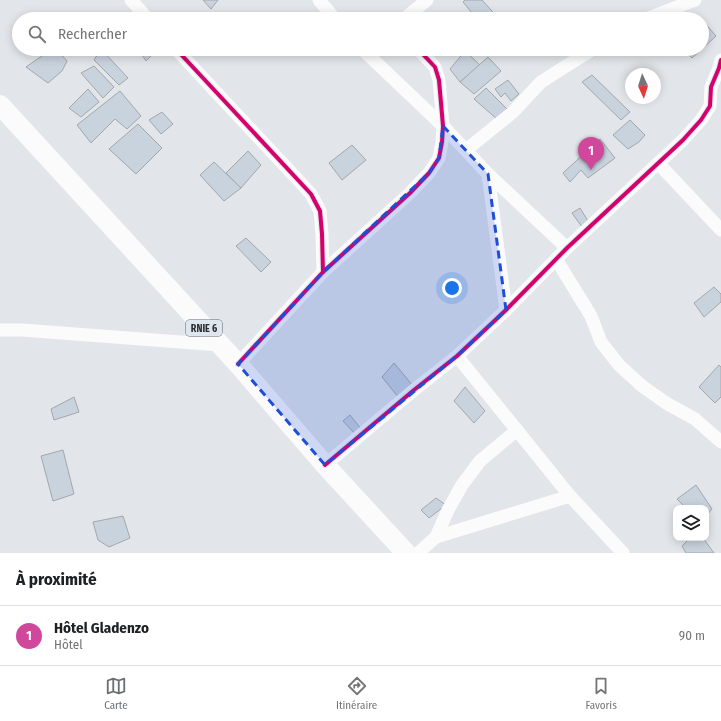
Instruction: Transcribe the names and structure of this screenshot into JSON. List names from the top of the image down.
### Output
{
  "streets": {
    "main road": ["RNIE 6"]
  },
  "north": "bottom",
  "page": {
    "search": "Rechercher",
    "pins": "1",
    "heading": "À proximité",
    "list": [
      {
        "mark": "1",
        "name": "Hôtel Gladenzo",
        "note": "Hôtel",
        "value": "90 m"
      }
    ],
    "nav": ["Carte", "Itinéraire", "Favoris"]
  }
}
